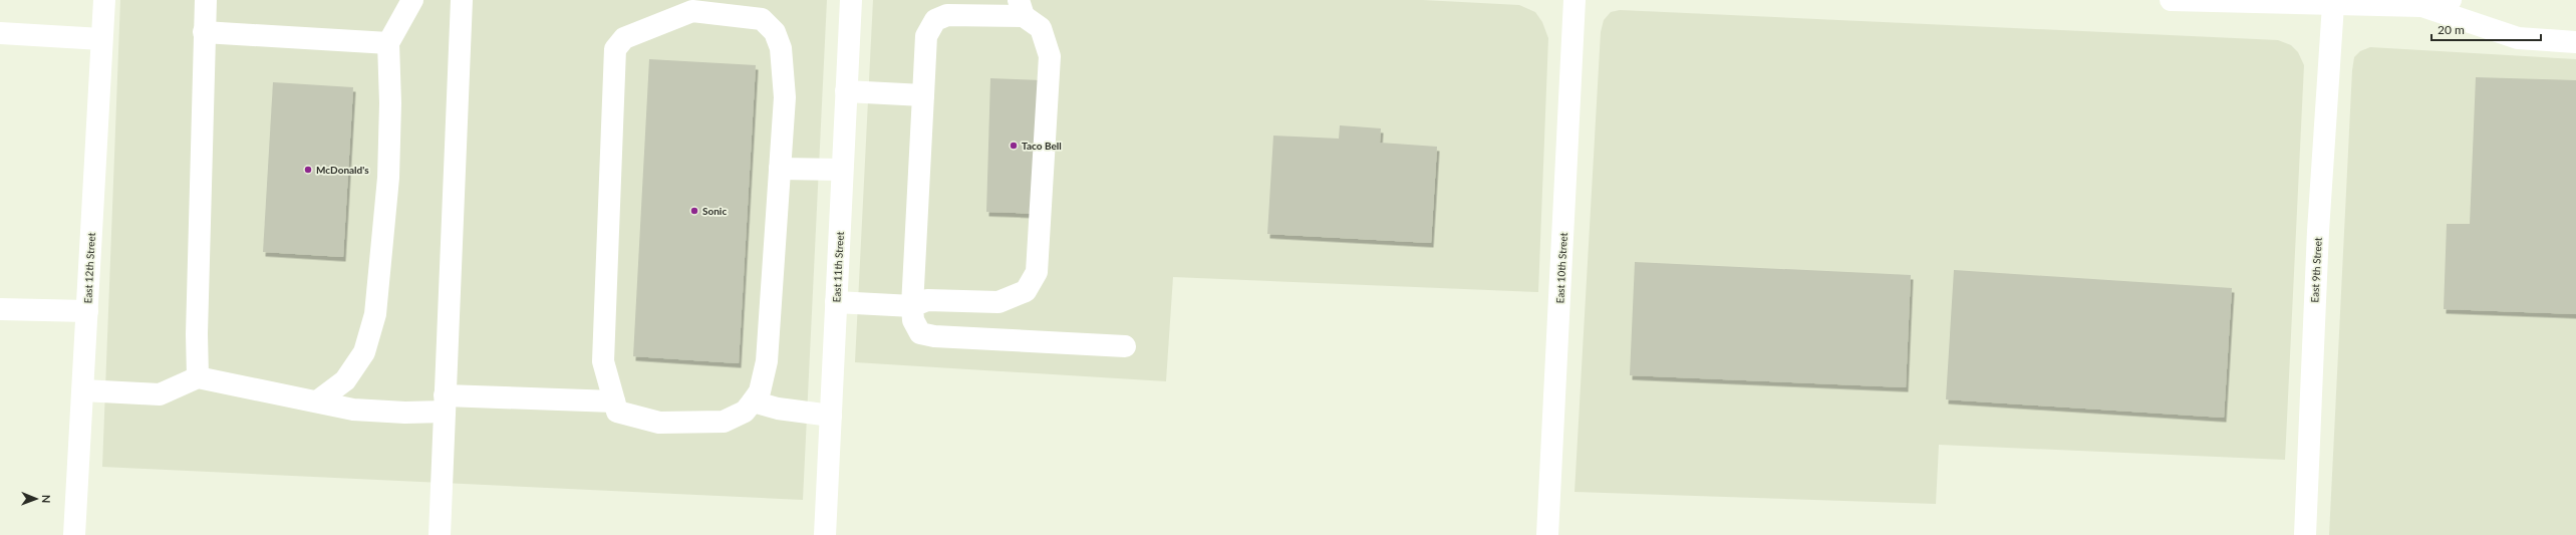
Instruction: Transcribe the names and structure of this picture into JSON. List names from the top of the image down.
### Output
{
  "streets": {
    "street": [
      "East 11th Street",
      "East 12th Street",
      "East 10th Street",
      "East 9th Street"
    ]
  },
  "places": ["Taco Bell", "McDonald's", "Sonic"],
  "scale_bar": "20 m",
  "north": "right"
}
